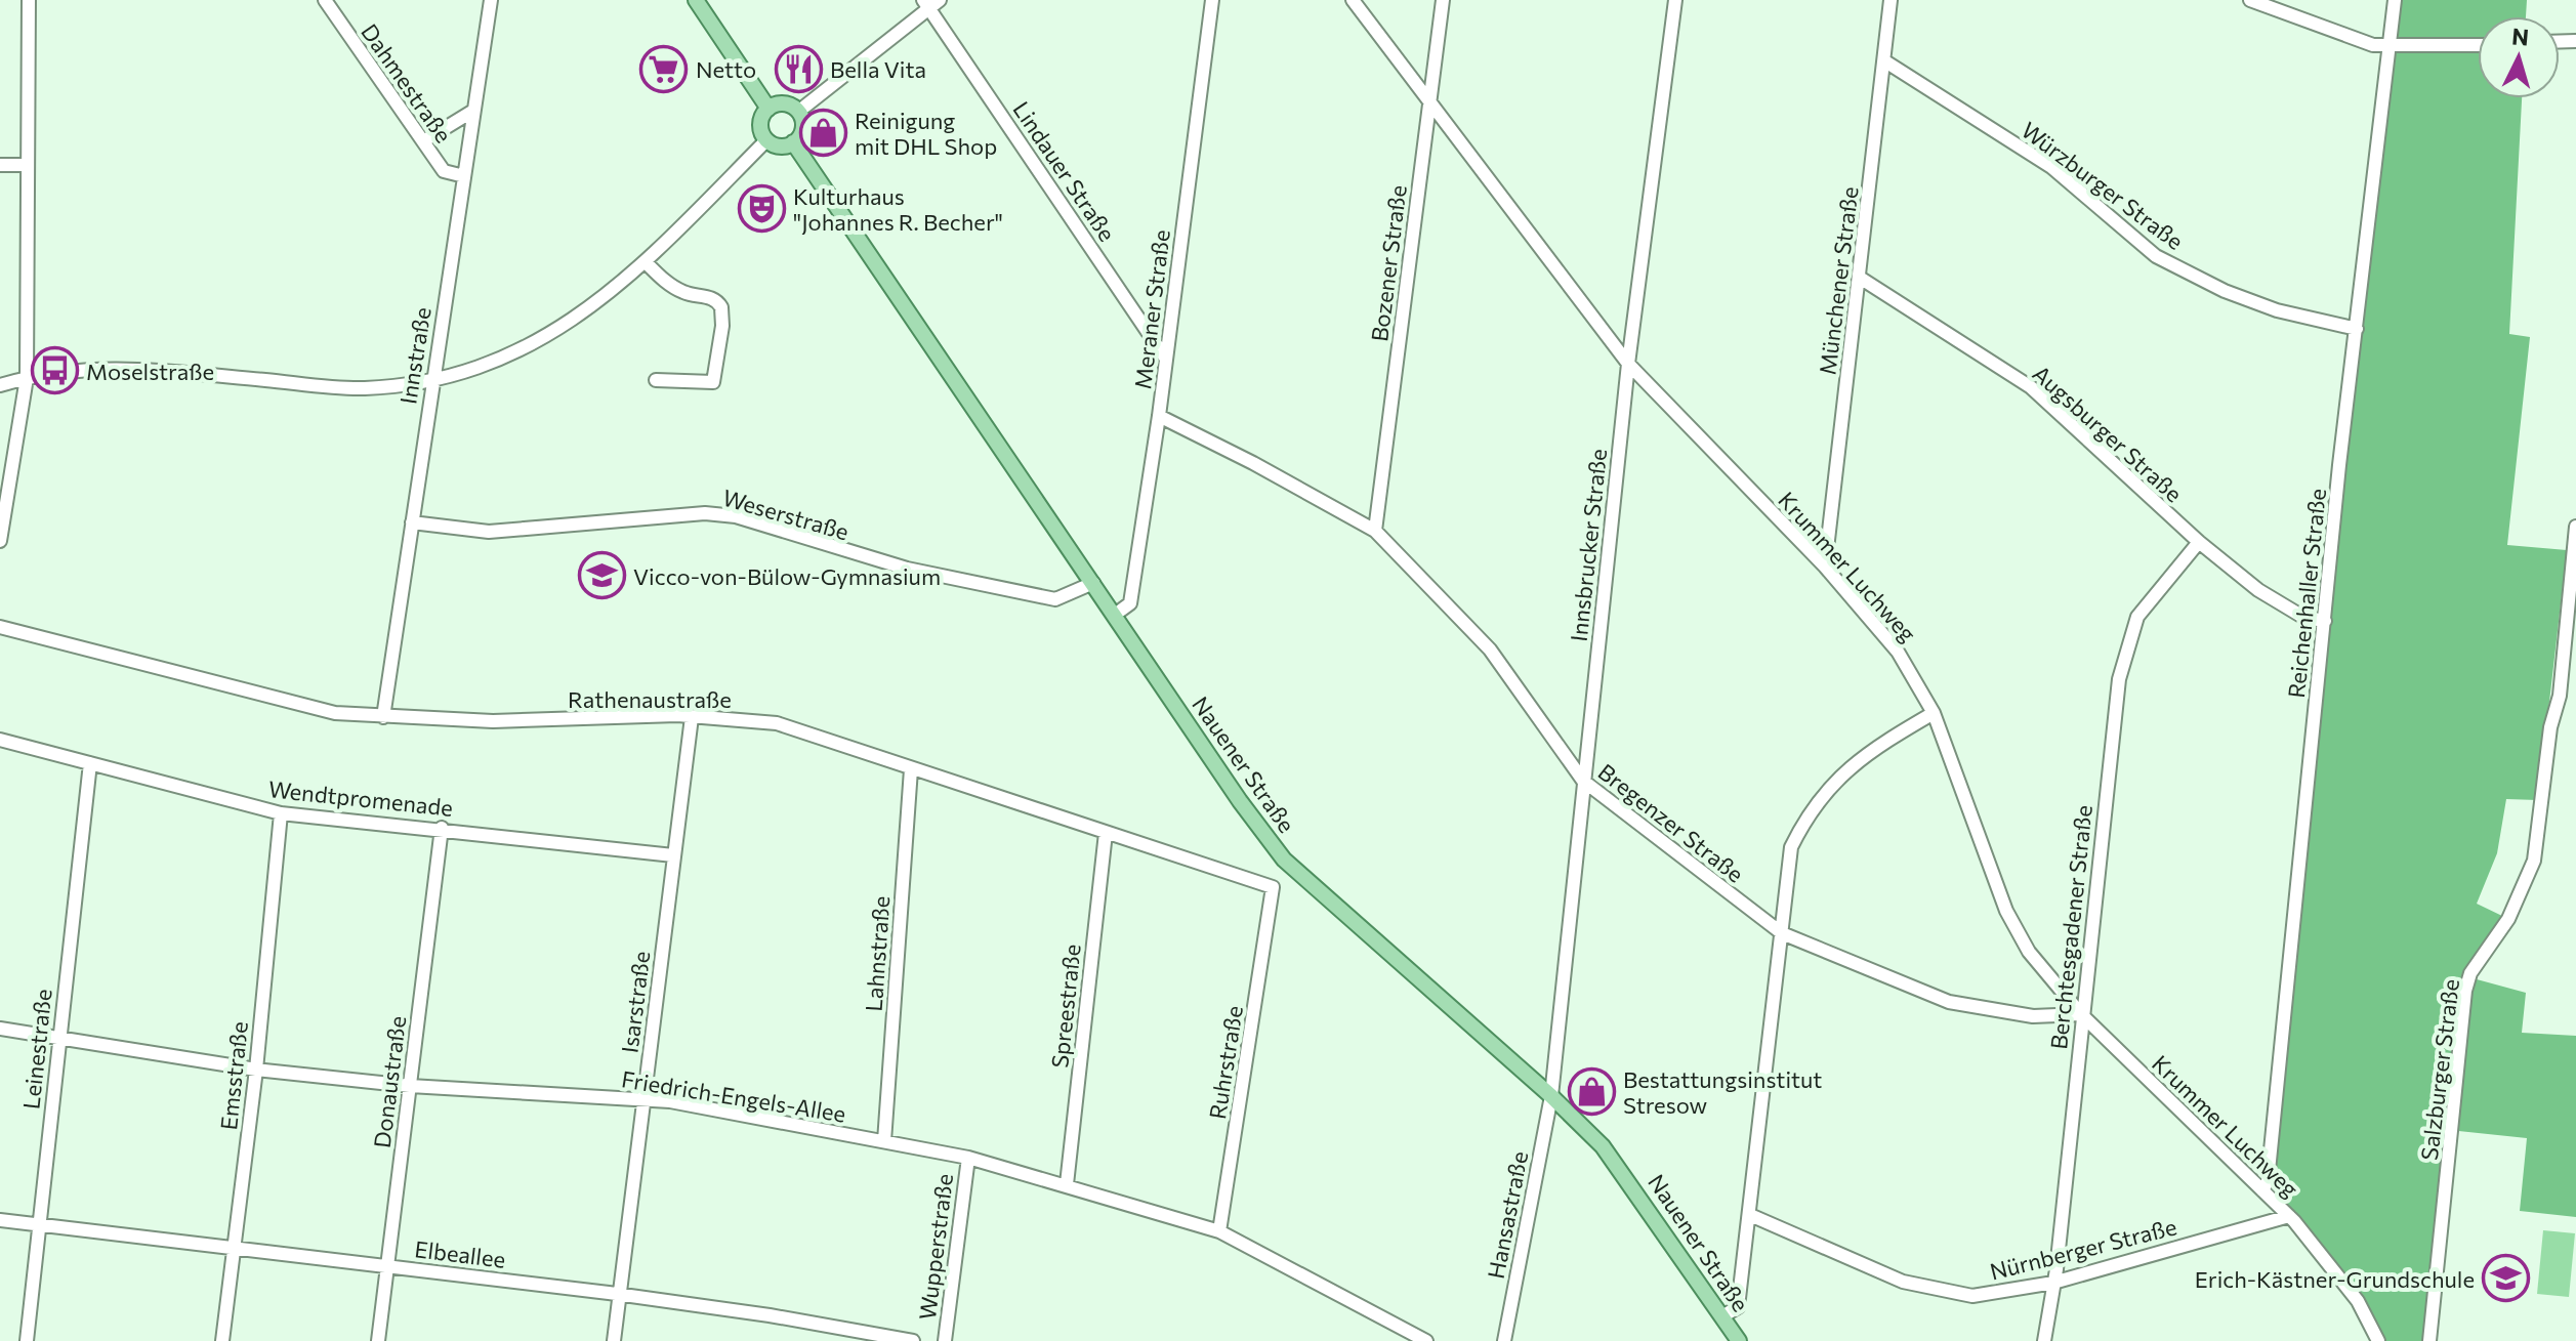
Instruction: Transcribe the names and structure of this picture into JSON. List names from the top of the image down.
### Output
{
  "streets": {
    "main road": ["Nauener Straße"],
    "street": [
      "Dahmestraße",
      "Lindauer Straße",
      "Würzburger Straße",
      "Bozener Straße",
      "Münchener Straße",
      "Meraner Straße",
      "Innstraße",
      "Augsburger Straße",
      "Weserstraße",
      "Innsbrucker Straße",
      "Krummer Luchweg",
      "Reichenhaller Straße",
      "Rathenaustraße",
      "Wendtpromenade",
      "Bregenzer Straße",
      "Berchtesgadener Straße",
      "Lahnstraße",
      "Isarstraße",
      "Spreestraße",
      "Leinestraße",
      "Ruhrstraße",
      "Salzburger Straße",
      "Emsstraße",
      "Donaustraße",
      "Friedrich-Engels-Allee",
      "Hansastraße",
      "Wupperstraße",
      "Nürnberger Straße",
      "Elbeallee"
    ]
  },
  "crossings": [
    ["Dahmestraße", "Innstraße"],
    ["Lindauer Straße", "Meraner Straße"],
    ["Würzburger Straße", "Münchener Straße"],
    ["Würzburger Straße", "Reichenhaller Straße"],
    ["Bozener Straße", "Krummer Luchweg"],
    ["Bozener Straße", "Bregenzer Straße"],
    ["Münchener Straße", "Augsburger Straße"],
    ["Münchener Straße", "Krummer Luchweg"],
    ["Meraner Straße", "Nauener Straße"],
    ["Meraner Straße", "Bregenzer Straße"],
    ["Innstraße", "Weserstraße"],
    ["Innstraße", "Rathenaustraße"],
    ["Augsburger Straße", "Reichenhaller Straße"],
    ["Augsburger Straße", "Berchtesgadener Straße"],
    ["Weserstraße", "Nauener Straße"],
    ["Innsbrucker Straße", "Krummer Luchweg"],
    ["Innsbrucker Straße", "Nauener Straße"],
    ["Innsbrucker Straße", "Bregenzer Straße"],
    ["Innsbrucker Straße", "Hansastraße"],
    ["Krummer Luchweg", "Reichenhaller Straße"],
    ["Krummer Luchweg", "Bregenzer Straße"],
    ["Krummer Luchweg", "Berchtesgadener Straße"],
    ["Krummer Luchweg", "Nürnberger Straße"],
    ["Rathenaustraße", "Lahnstraße"],
    ["Rathenaustraße", "Isarstraße"],
    ["Rathenaustraße", "Spreestraße"],
    ["Rathenaustraße", "Ruhrstraße"],
    ["Nauener Straße", "Hansastraße"],
    ["Wendtpromenade", "Isarstraße"],
    ["Wendtpromenade", "Leinestraße"],
    ["Wendtpromenade", "Emsstraße"],
    ["Wendtpromenade", "Donaustraße"],
    ["Bregenzer Straße", "Berchtesgadener Straße"],
    ["Berchtesgadener Straße", "Nürnberger Straße"],
    ["Lahnstraße", "Friedrich-Engels-Allee"],
    ["Isarstraße", "Friedrich-Engels-Allee"],
    ["Isarstraße", "Elbeallee"],
    ["Spreestraße", "Friedrich-Engels-Allee"],
    ["Leinestraße", "Friedrich-Engels-Allee"],
    ["Leinestraße", "Elbeallee"],
    ["Ruhrstraße", "Friedrich-Engels-Allee"],
    ["Emsstraße", "Friedrich-Engels-Allee"],
    ["Emsstraße", "Elbeallee"],
    ["Donaustraße", "Friedrich-Engels-Allee"],
    ["Donaustraße", "Elbeallee"],
    ["Friedrich-Engels-Allee", "Wupperstraße"]
  ],
  "places": {
    "supermarket": ["Netto"],
    "restaurant": ["Bella Vita"],
    "shop": ["Reinigung mit DHL Shop", "Bestattungsinstitut Stresow"],
    "theatre": ["Kulturhaus \"Johannes R. Becher\""],
    "bus stop": ["Moselstraße"],
    "school or university": ["Vicco-von-Bülow-Gymnasium", "Erich-Kästner-Grundschule"]
  },
  "north": "top"
}
